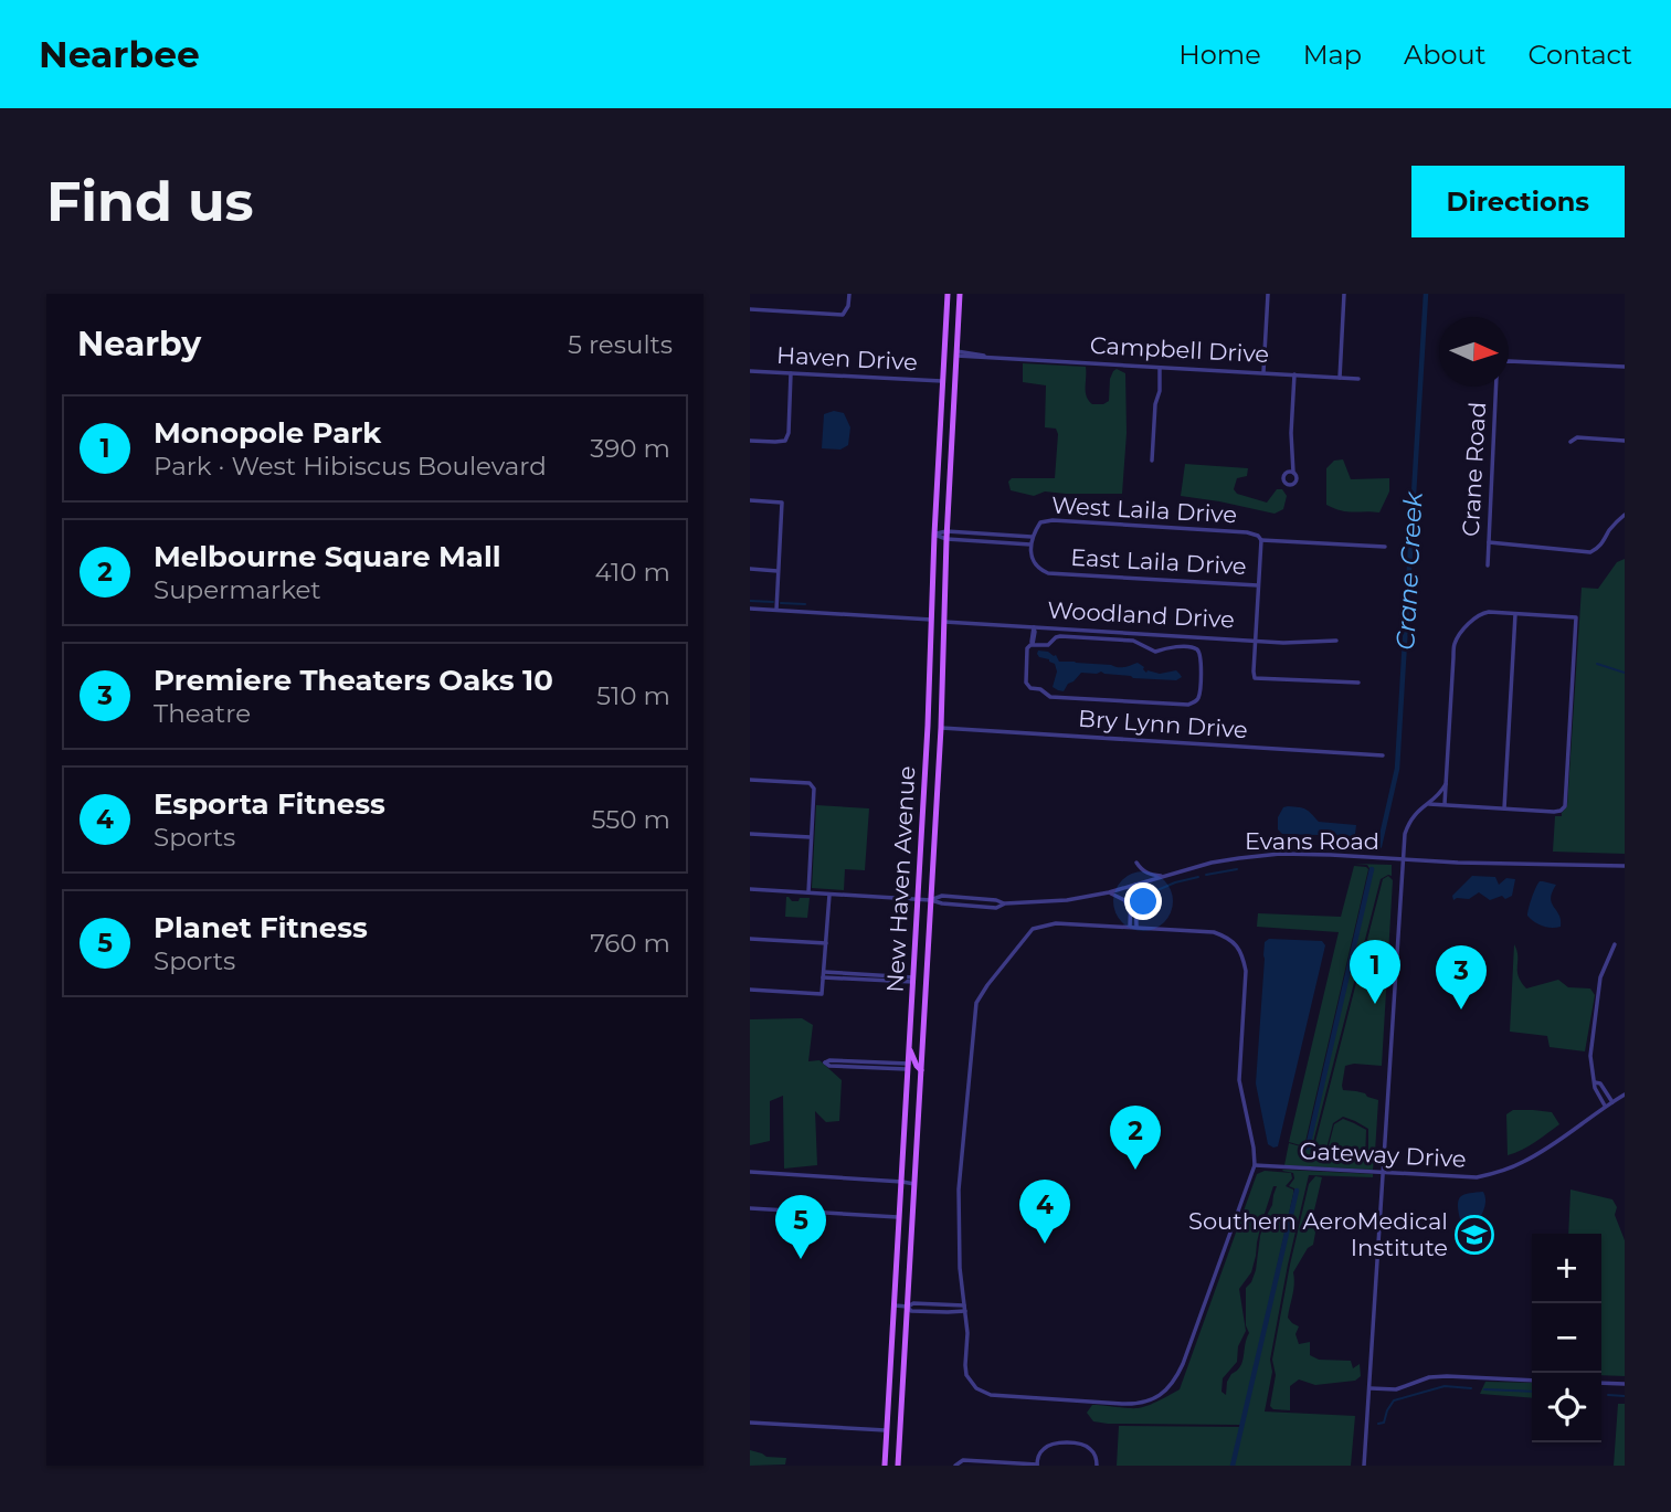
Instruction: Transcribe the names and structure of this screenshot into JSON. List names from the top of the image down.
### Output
{
  "streets": {
    "main road": ["New Haven Avenue"],
    "street": [
      "Campbell Drive",
      "Haven Drive",
      "Crane Road",
      "West Laila Drive",
      "East Laila Drive",
      "Woodland Drive",
      "Bry Lynn Drive",
      "Evans Road",
      "Gateway Drive"
    ]
  },
  "crossings": [
    ["Campbell Drive", "New Haven Avenue"],
    ["Haven Drive", "New Haven Avenue"],
    ["Woodland Drive", "New Haven Avenue"],
    ["Bry Lynn Drive", "New Haven Avenue"],
    ["Evans Road", "New Haven Avenue"]
  ],
  "water": ["Crane Creek"],
  "places": {
    "school or university": ["Southern AeroMedical Institute"]
  },
  "north": "right",
  "page": {
    "header": "Nearbee",
    "nav": [
      "Home",
      "Map",
      "About",
      "Contact"
    ],
    "buttons": "Directions",
    "title": "Find us",
    "heading": ["Nearby", "5 results"],
    "list": [
      {
        "mark": "1",
        "name": "Monopole Park",
        "note": "Park · West Hibiscus Boulevard",
        "value": "390 m"
      },
      {
        "mark": "2",
        "name": "Melbourne Square Mall",
        "note": "Supermarket",
        "value": "410 m"
      },
      {
        "mark": "3",
        "name": "Premiere Theaters Oaks 10",
        "note": "Theatre",
        "value": "510 m"
      },
      {
        "mark": "4",
        "name": "Esporta Fitness",
        "note": "Sports",
        "value": "550 m"
      },
      {
        "mark": "5",
        "name": "Planet Fitness",
        "note": "Sports",
        "value": "760 m"
      }
    ],
    "pins": [
      "1",
      "3",
      "2",
      "4",
      "5"
    ],
    "map_buttons": ["+", "−"]
  }
}
